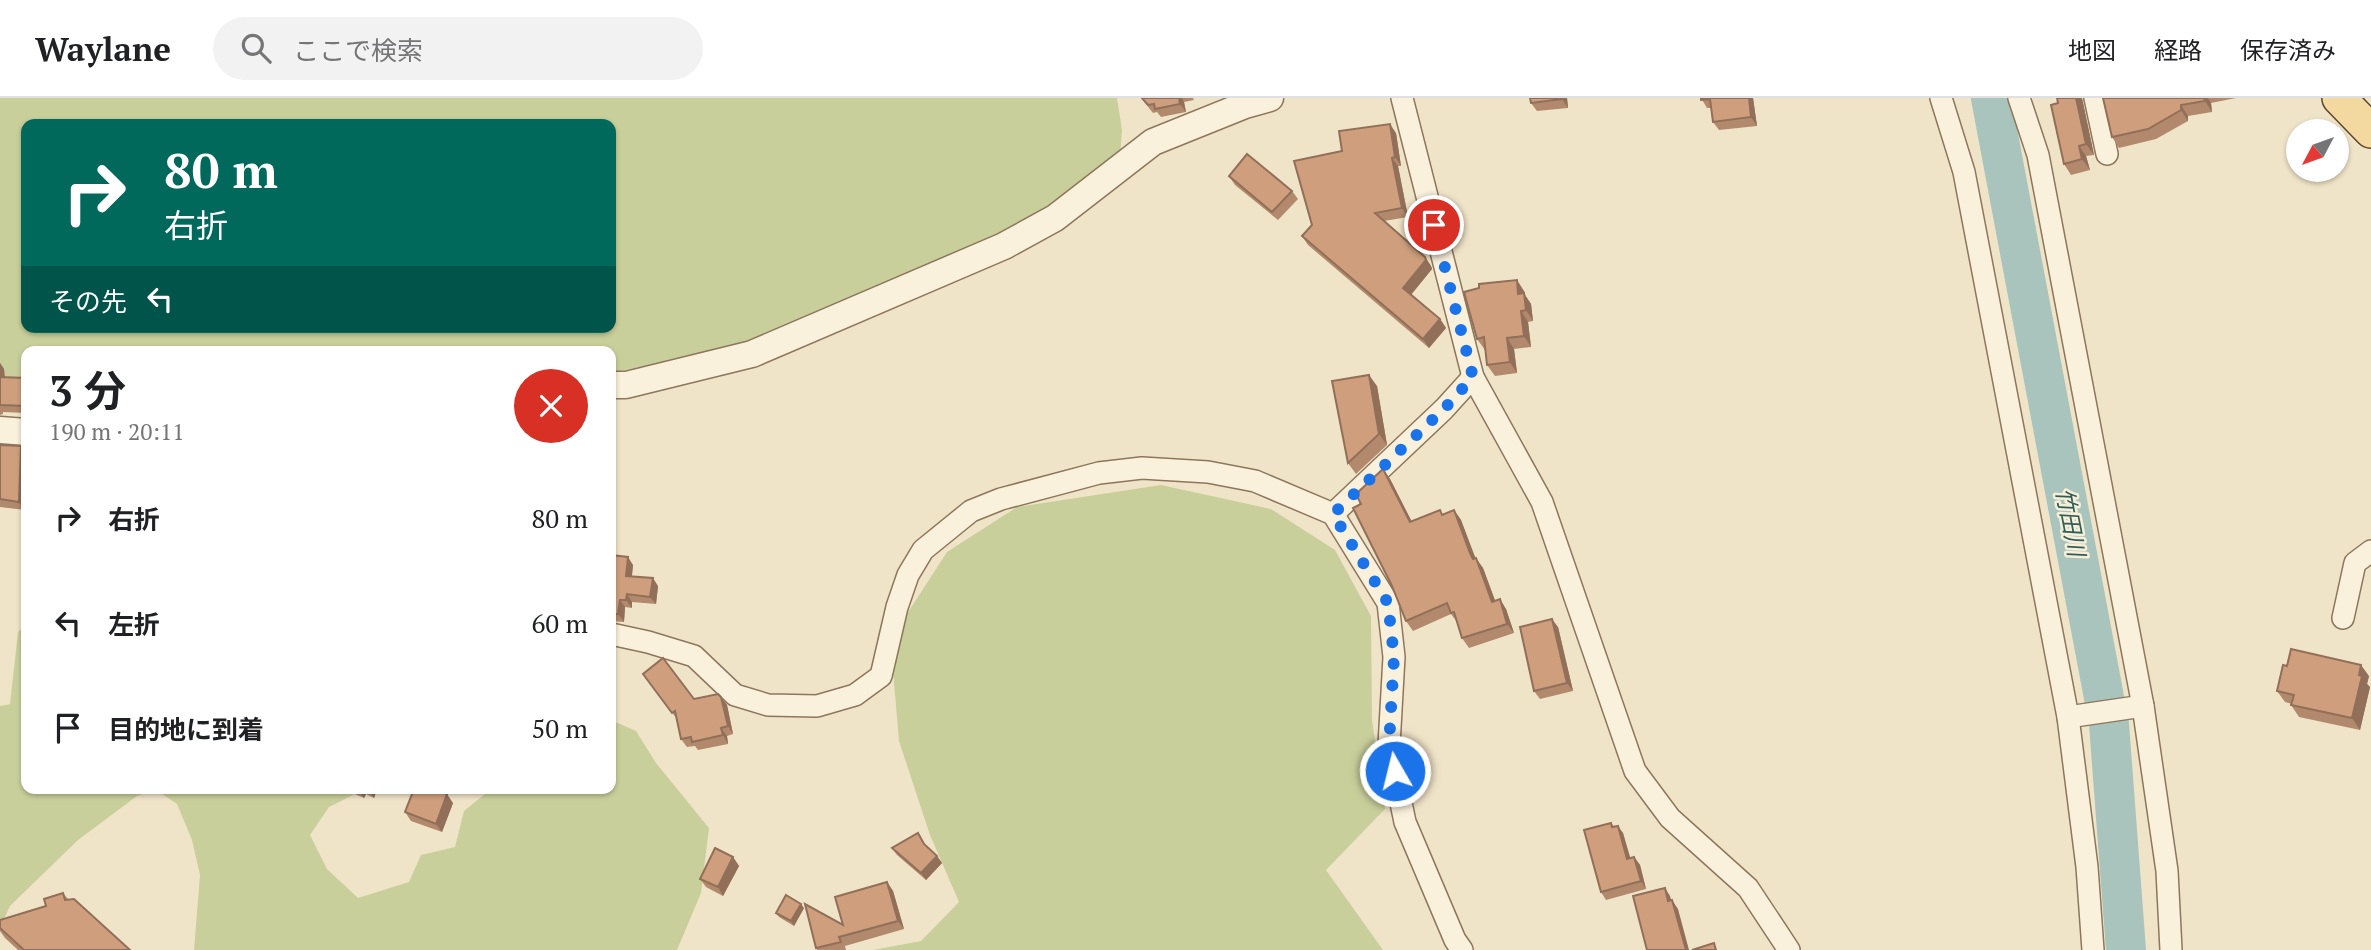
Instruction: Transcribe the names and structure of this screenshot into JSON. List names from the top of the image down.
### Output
{
  "water": ["竹田川"],
  "north": "bottom left",
  "page": {
    "header": "Waylane",
    "search": "ここで検索",
    "nav": ["地図", "経路", "保存済み"],
    "turn": ["80 m", "右折"],
    "then": "その先",
    "heading": ["3 分", "190 m · 20:11"],
    "list": [
      {
        "name": "右折",
        "value": "80 m"
      },
      {
        "name": "左折",
        "value": "60 m"
      },
      {
        "name": "目的地に到着",
        "value": "50 m"
      }
    ]
  }
}
